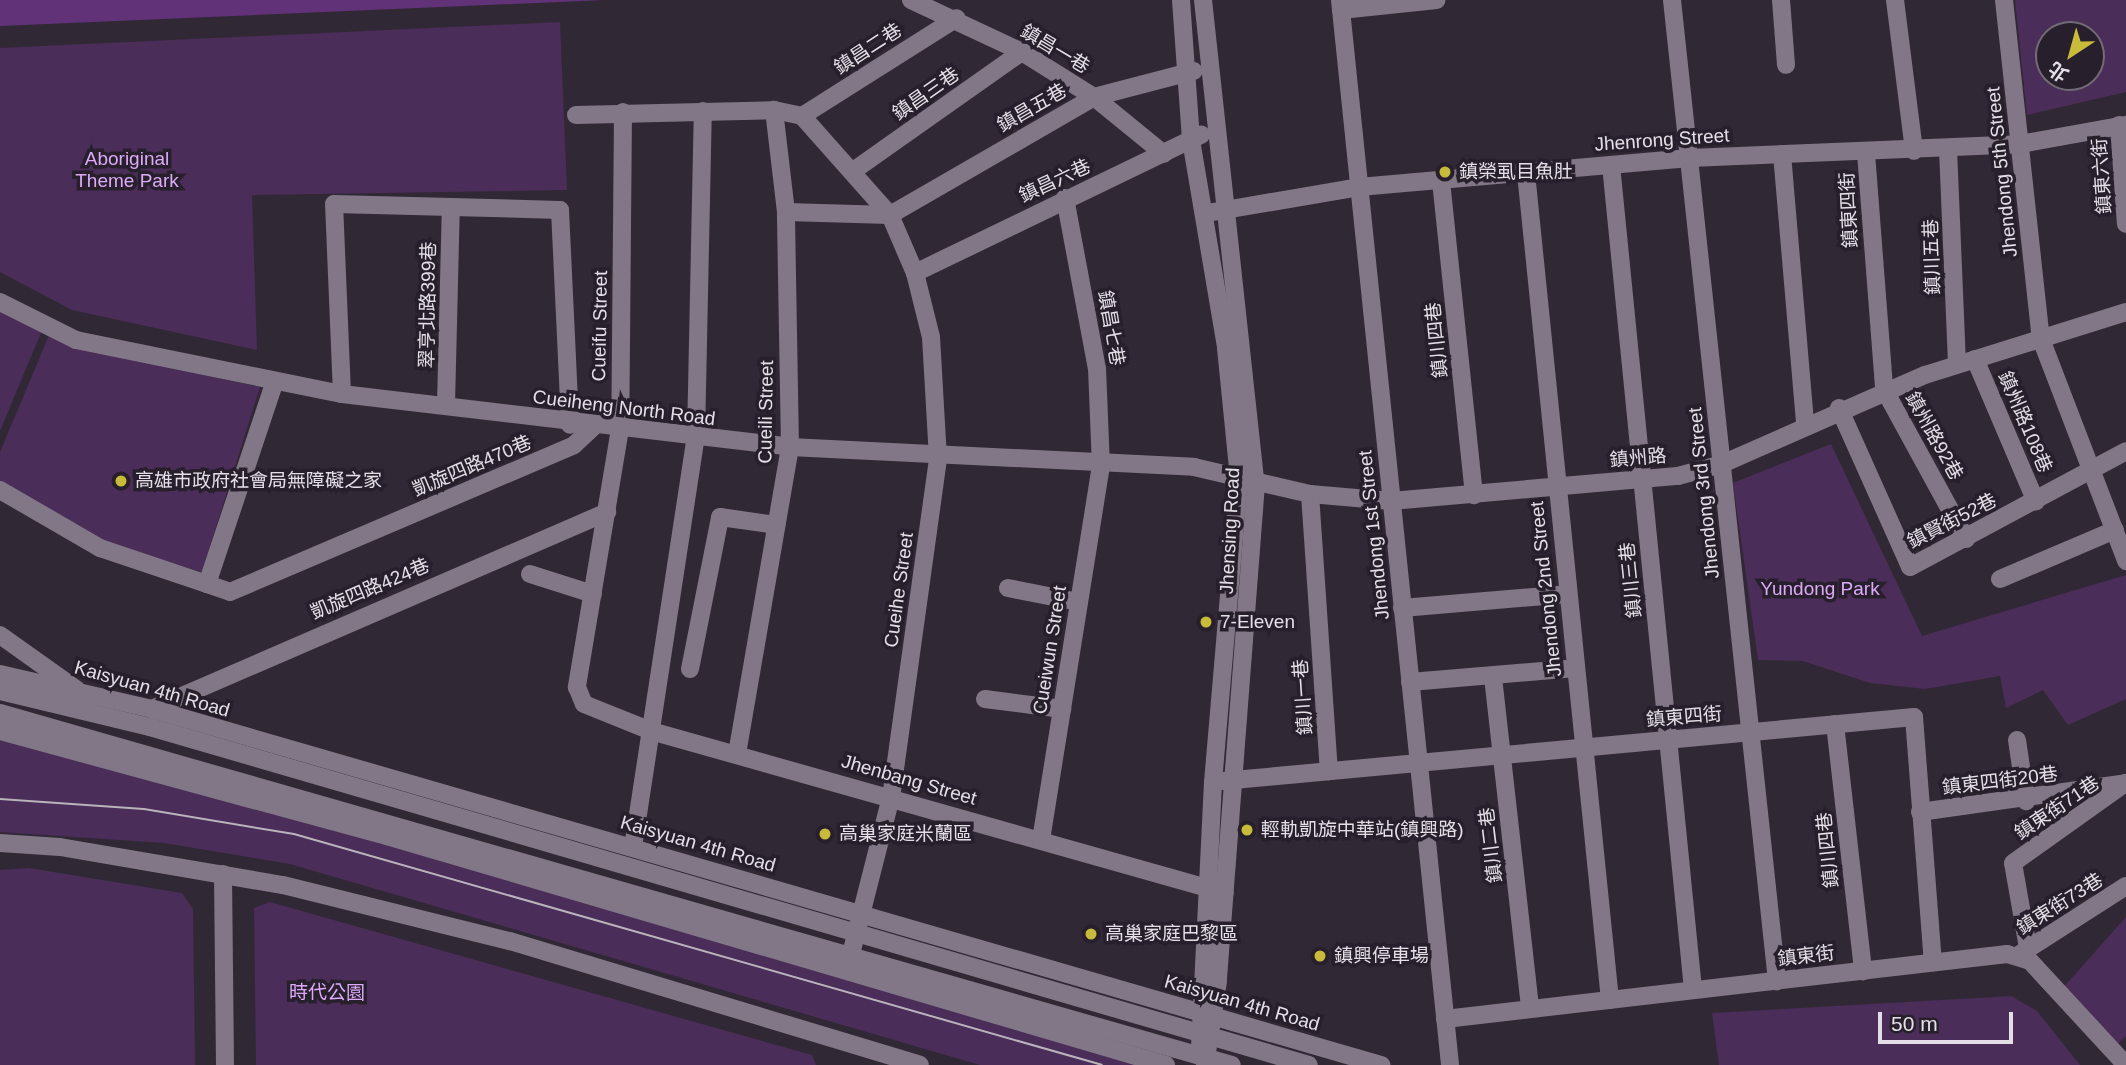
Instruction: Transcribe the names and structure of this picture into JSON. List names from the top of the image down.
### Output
{
  "streets": {
    "street": [
      "鎮昌二巷",
      "鎮昌一巷",
      "鎮昌三巷",
      "鎮昌五巷",
      "Jhenrong Street",
      "Jhendong 5th Street",
      "鎮東六街",
      "鎮昌六巷",
      "鎮東四街",
      "鎮川五巷",
      "翠亨北路399巷",
      "Cueifu Street",
      "鎮昌七巷",
      "鎮川四巷",
      "Cueiheng North Road",
      "Cueili Street",
      "鎮州路108巷",
      "鎮州路92巷",
      "鎮州路",
      "凱旋四路470巷",
      "Jhendong 3rd Street",
      "鎮賢街52巷",
      "Jhensing Road",
      "Jhendong 1st Street",
      "鎮川三巷",
      "凱旋四路424巷",
      "Jhendong 2nd Street",
      "Cueihe Street",
      "Cueiwun Street",
      "Kaisyuan 4th Road",
      "鎮川一巷",
      "Jhenbang Street",
      "鎮東四街20巷",
      "鎮東街71巷",
      "鎮川二巷",
      "鎮東街73巷",
      "鎮東街"
    ]
  },
  "crossings": [
    ["鎮昌二巷", "鎮昌一巷"],
    ["鎮昌二巷", "Cueihe Street"],
    ["鎮昌一巷", "鎮昌三巷"],
    ["鎮昌一巷", "鎮昌五巷"],
    ["鎮昌一巷", "鎮昌六巷"],
    ["鎮昌三巷", "Cueihe Street"],
    ["鎮昌五巷", "Jhensing Road"],
    ["鎮昌五巷", "Cueihe Street"],
    ["Jhenrong Street", "Jhendong 5th Street"],
    ["Jhenrong Street", "鎮東六街"],
    ["Jhenrong Street", "鎮東四街"],
    ["Jhenrong Street", "鎮川五巷"],
    ["Jhenrong Street", "鎮川四巷"],
    ["Jhenrong Street", "Jhendong 3rd Street"],
    ["Jhenrong Street", "Jhensing Road"],
    ["Jhenrong Street", "Jhendong 1st Street"],
    ["Jhenrong Street", "鎮川三巷"],
    ["Jhenrong Street", "Jhendong 2nd Street"],
    ["Jhendong 5th Street", "鎮州路"],
    ["Jhendong 5th Street", "鎮賢街52巷"],
    ["鎮昌六巷", "鎮昌七巷"],
    ["鎮昌六巷", "Jhensing Road"],
    ["鎮昌六巷", "Cueihe Street"],
    ["鎮東四街", "鎮川四巷"],
    ["鎮東四街", "鎮州路92巷"],
    ["鎮東四街", "鎮州路"],
    ["鎮東四街", "Jhendong 3rd Street"],
    ["鎮東四街", "Jhensing Road"],
    ["鎮東四街", "Jhendong 1st Street"],
    ["鎮東四街", "鎮川三巷"],
    ["鎮東四街", "Jhendong 2nd Street"],
    ["鎮東四街", "鎮川一巷"],
    ["鎮東四街", "鎮東四街20巷"],
    ["鎮東四街", "鎮川二巷"],
    ["鎮東四街", "鎮東街"],
    ["鎮川五巷", "鎮州路"],
    ["翠亨北路399巷", "Cueiheng North Road"],
    ["Cueifu Street", "Cueiheng North Road"],
    ["Cueifu Street", "凱旋四路424巷"],
    ["Cueifu Street", "Jhenbang Street"],
    ["鎮昌七巷", "Cueiheng North Road"],
    ["鎮昌七巷", "Cueiwun Street"],
    ["鎮川四巷", "鎮州路"],
    ["鎮川四巷", "鎮東街"],
    ["Cueiheng North Road", "Cueili Street"],
    ["Cueiheng North Road", "鎮州路"],
    ["Cueiheng North Road", "凱旋四路470巷"],
    ["Cueiheng North Road", "Jhensing Road"],
    ["Cueiheng North Road", "Cueihe Street"],
    ["Cueiheng North Road", "Cueiwun Street"],
    ["Cueili Street", "Jhenbang Street"],
    ["鎮州路108巷", "鎮州路"],
    ["鎮州路108巷", "鎮賢街52巷"],
    ["鎮州路92巷", "鎮州路"],
    ["鎮州路92巷", "鎮賢街52巷"],
    ["鎮州路", "Jhendong 3rd Street"],
    ["鎮州路", "鎮賢街52巷"],
    ["鎮州路", "Jhensing Road"],
    ["鎮州路", "Jhendong 1st Street"],
    ["鎮州路", "鎮川三巷"],
    ["鎮州路", "Jhendong 2nd Street"],
    ["鎮州路", "鎮川一巷"],
    ["Jhendong 3rd Street", "鎮東街"],
    ["Jhensing Road", "Kaisyuan 4th Road"],
    ["Jhensing Road", "Jhenbang Street"],
    ["Jhendong 1st Street", "鎮東街"],
    ["鎮川三巷", "鎮東街"],
    ["凱旋四路424巷", "Kaisyuan 4th Road"],
    ["Jhendong 2nd Street", "鎮東街"],
    ["Cueihe Street", "Kaisyuan 4th Road"],
    ["Cueihe Street", "Jhenbang Street"],
    ["Cueiwun Street", "Jhenbang Street"],
    ["鎮東四街20巷", "鎮東街71巷"],
    ["鎮東街71巷", "鎮東街73巷"],
    ["鎮東街71巷", "鎮東街"],
    ["鎮川二巷", "鎮東街"],
    ["鎮東街73巷", "鎮東街"]
  ],
  "parks": ["Aboriginal Theme Park", "Yundong Park", "時代公園"],
  "places": [
    "鎮榮虱目魚肚",
    "高雄市政府社會局無障礙之家",
    "7-Eleven",
    "輕軌凱旋中華站(鎮興路)",
    "高巢家庭米蘭區",
    "高巢家庭巴黎區",
    "鎮興停車場"
  ],
  "scale_bar": "50 m",
  "north": "bottom left"
}
